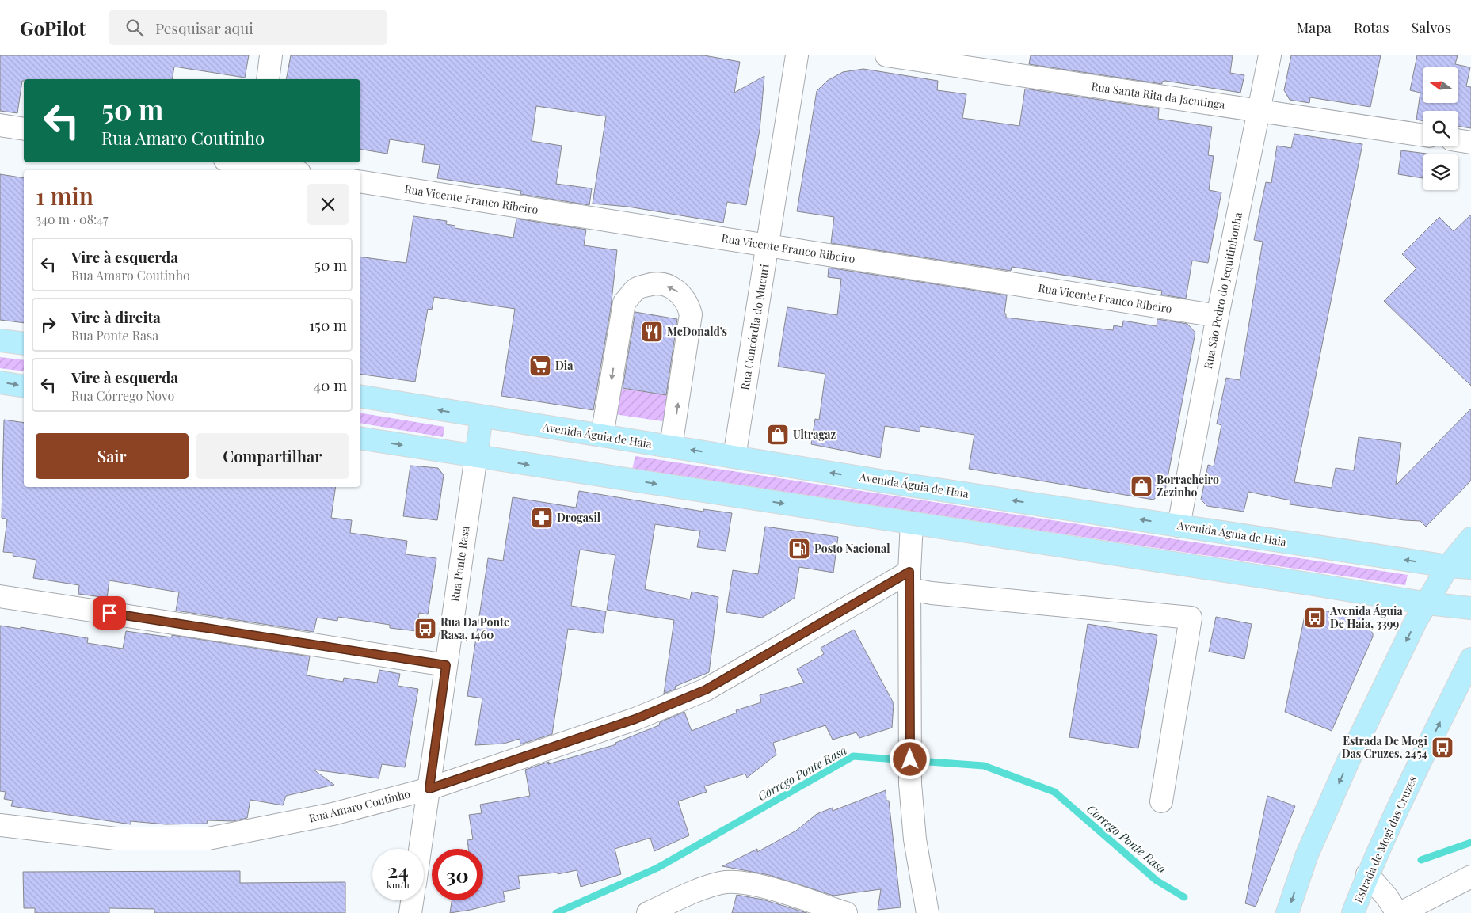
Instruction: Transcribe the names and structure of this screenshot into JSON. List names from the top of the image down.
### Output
{
  "streets": {
    "main road": ["Avenida Águia de Haia", "Estrada de Mogi das Cruzes"],
    "street": [
      "Rua Santa Rita da Jacutinga",
      "Rua Vicente Franco Ribeiro",
      "Rua São Pedro do Jequitinhonha",
      "Rua Concórdia do Mucuri",
      "Rua Ponte Rasa",
      "Rua Amaro Coutinho"
    ]
  },
  "crossings": [
    ["Rua Santa Rita da Jacutinga", "Rua São Pedro do Jequitinhonha"],
    ["Rua Vicente Franco Ribeiro", "Rua São Pedro do Jequitinhonha"],
    ["Rua Vicente Franco Ribeiro", "Rua Concórdia do Mucuri"],
    ["Rua São Pedro do Jequitinhonha", "Avenida Águia de Haia"],
    ["Rua Concórdia do Mucuri", "Avenida Águia de Haia"],
    ["Rua Ponte Rasa", "Rua Amaro Coutinho"]
  ],
  "water": ["Córrego Ponte Rasa"],
  "places": {
    "restaurant": ["McDonald's"],
    "supermarket": ["Dia"],
    "shop": ["Ultragaz", "Borracheiro Zezinho"],
    "pharmacy": ["Drogasil"],
    "fuel station": ["Posto Nacional"],
    "bus stop": ["Avenida Águia De Haia, 3399", "Rua Da Ponte Rasa, 1460", "Estrada De Mogi Das Cruzes, 2454"]
  },
  "north": "left",
  "page": {
    "header": "GoPilot",
    "search": "Pesquisar aqui",
    "nav": ["Mapa", "Rotas", "Salvos"],
    "turn": ["50 m", "Rua Amaro Coutinho"],
    "heading": ["1 min", "340 m · 08:47"],
    "list": [
      {
        "name": "Vire à esquerda",
        "note": "Rua Amaro Coutinho",
        "value": "50 m"
      },
      {
        "name": "Vire à direita",
        "note": "Rua Ponte Rasa",
        "value": "150 m"
      },
      {
        "name": "Vire à esquerda",
        "note": "Rua Córrego Novo",
        "value": "40 m"
      }
    ],
    "buttons": ["Sair", "Compartilhar"],
    "speed": "24 km/h",
    "limit": "30"
  }
}
